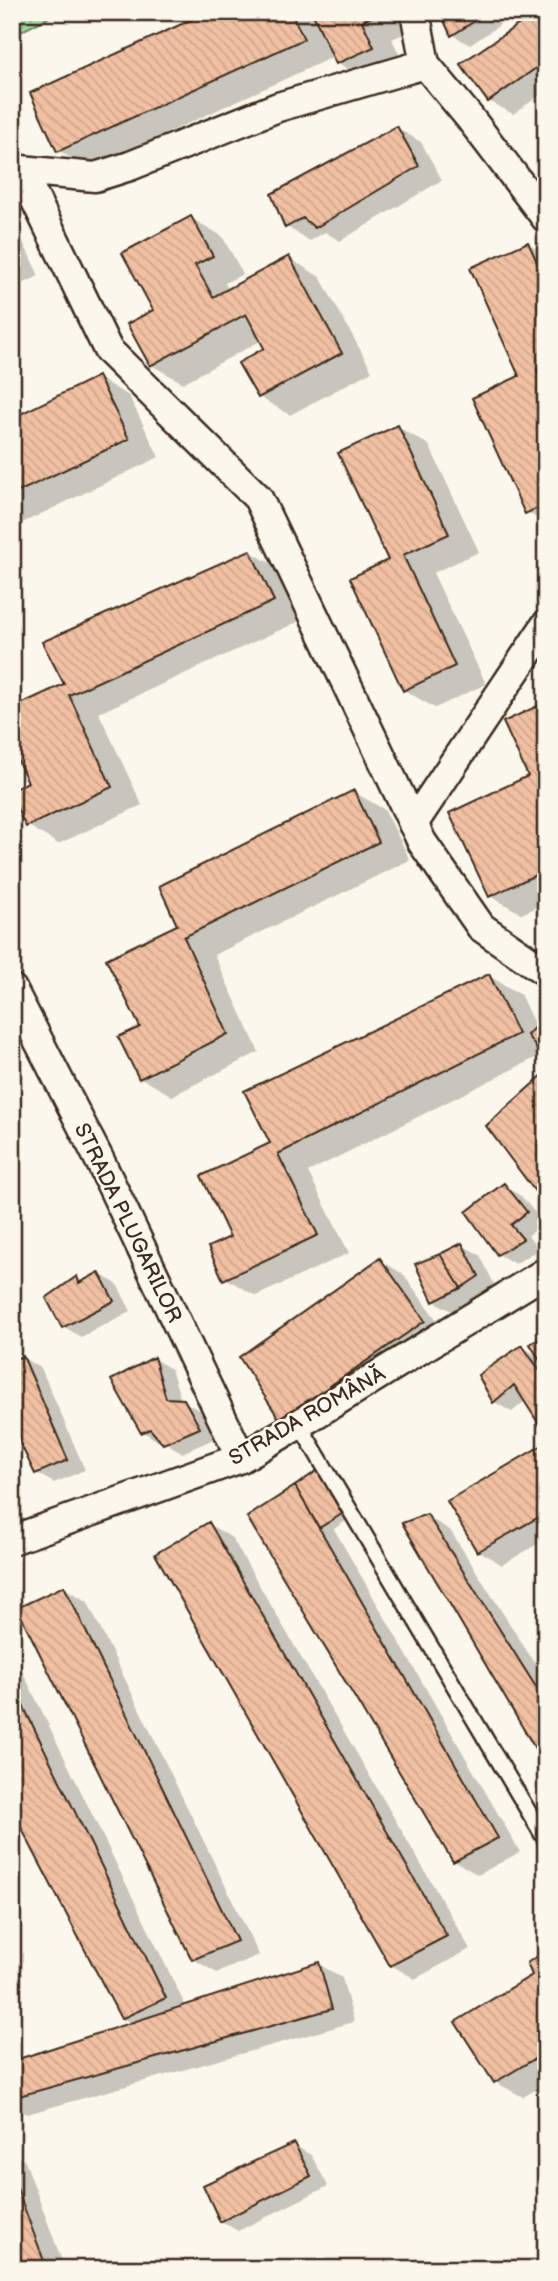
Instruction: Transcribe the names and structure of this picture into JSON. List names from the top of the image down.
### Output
{
  "streets": {
    "street": ["STRADA PLUGARILOR", "STRADA ROMÂNĂ"]
  },
  "crossings": [
    ["STRADA PLUGARILOR", "STRADA ROMÂNĂ"]
  ]
}
